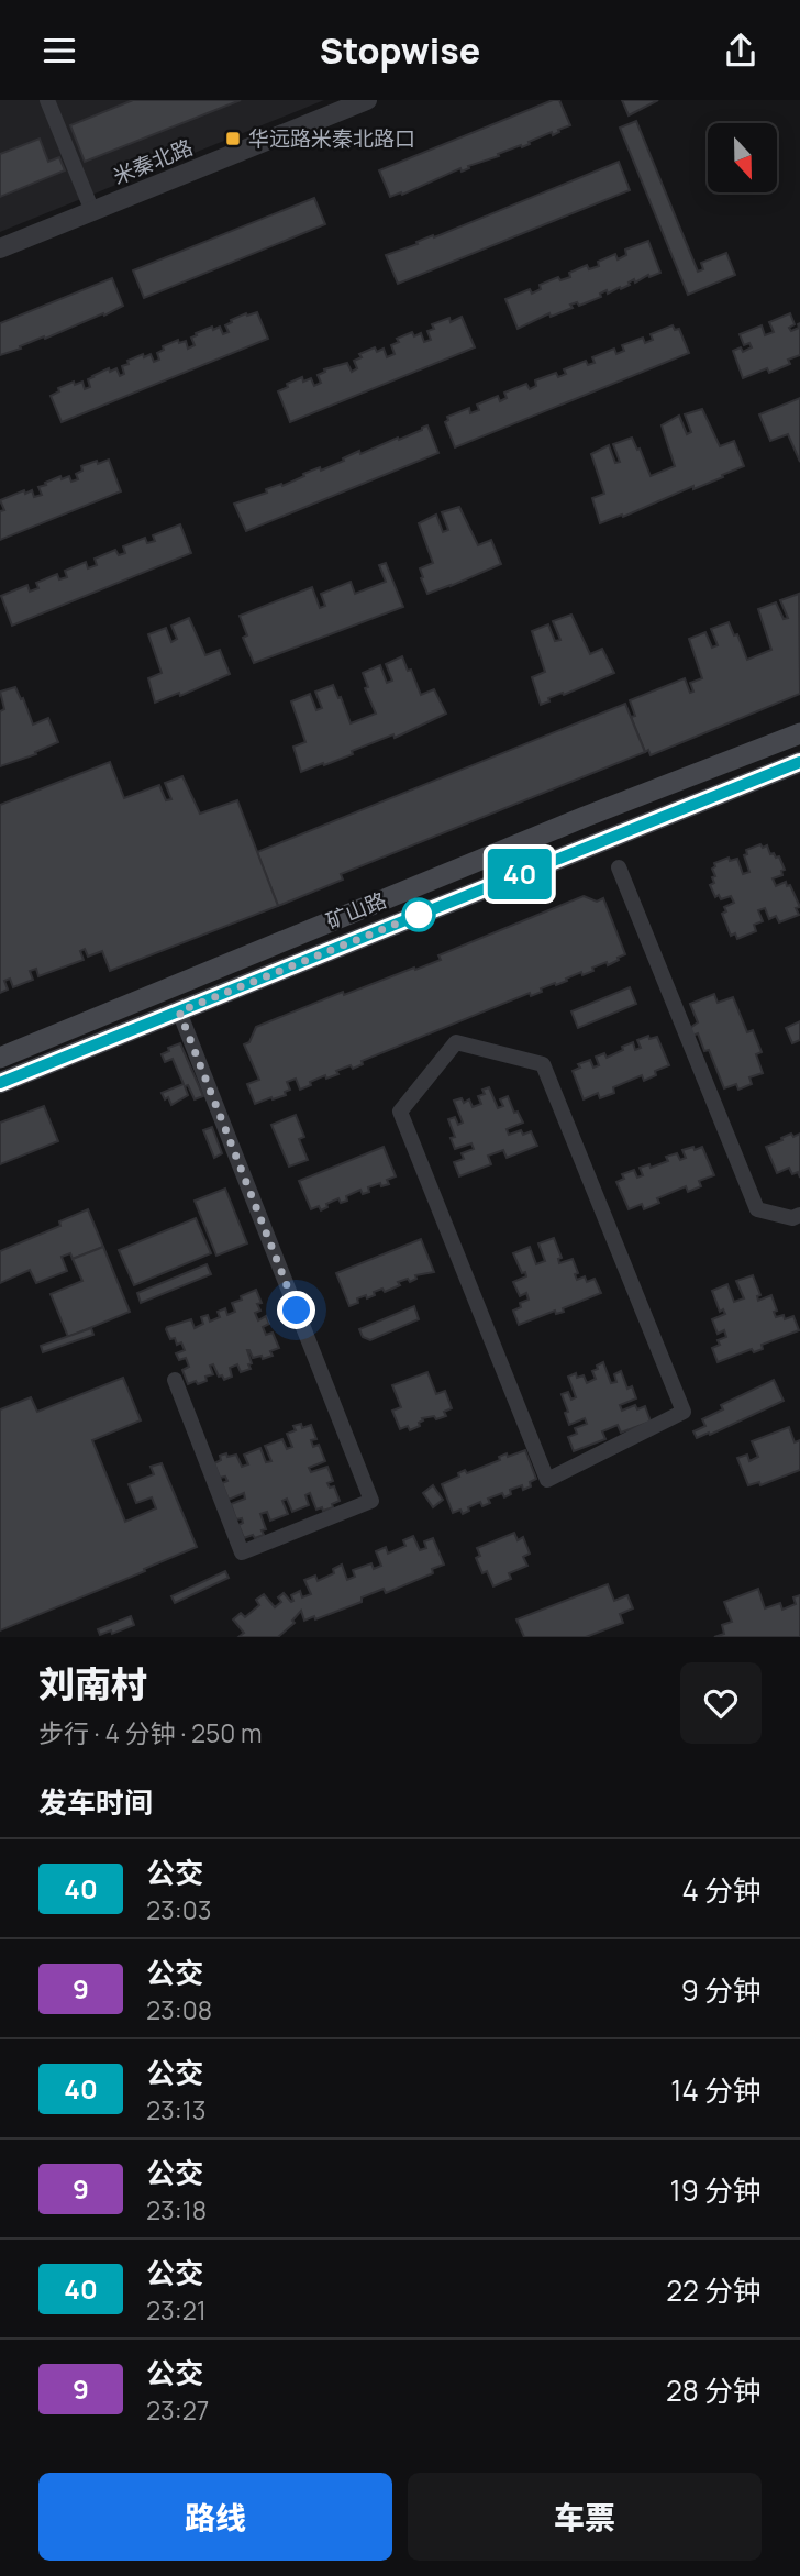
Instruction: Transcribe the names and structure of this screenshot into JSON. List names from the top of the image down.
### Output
{
  "streets": {
    "main road": ["矿山路"],
    "street": ["米秦北路"]
  },
  "places": {
    "transit": ["华远路米秦北路口"]
  },
  "lines": ["bus line 40"],
  "north": "bottom",
  "page": {
    "header": "Stopwise",
    "on_map": "40",
    "heading": [
      ["刘南村", "步行 · 4 分钟 · 250 m"],
      "发车时间"
    ],
    "list": [
      {
        "mark": "40",
        "name": "公交",
        "note": "23:03",
        "value": "4 分钟"
      },
      {
        "mark": "9",
        "name": "公交",
        "note": "23:08",
        "value": "9 分钟"
      },
      {
        "mark": "40",
        "name": "公交",
        "note": "23:13",
        "value": "14 分钟"
      },
      {
        "mark": "9",
        "name": "公交",
        "note": "23:18",
        "value": "19 分钟"
      },
      {
        "mark": "40",
        "name": "公交",
        "note": "23:21",
        "value": "22 分钟"
      },
      {
        "mark": "9",
        "name": "公交",
        "note": "23:27",
        "value": "28 分钟"
      }
    ],
    "buttons": ["路线", "车票"]
  }
}
